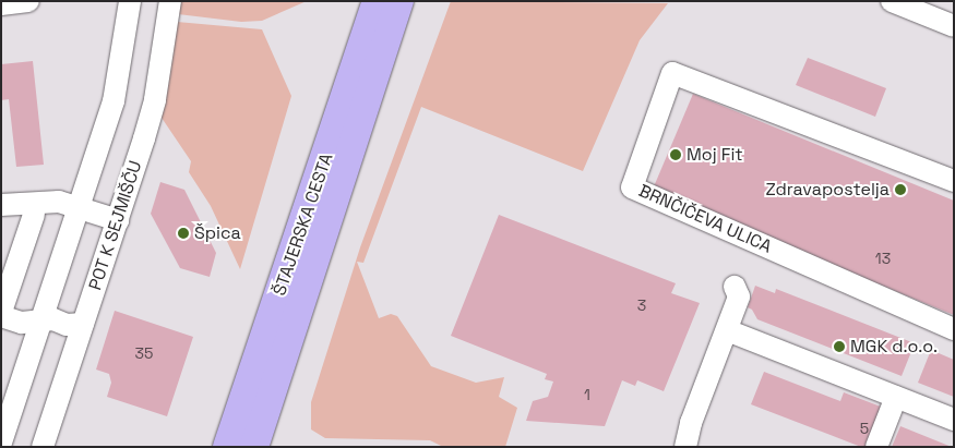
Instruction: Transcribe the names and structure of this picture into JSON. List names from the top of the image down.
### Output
{
  "streets": {
    "main road": ["ŠTAJERSKA CESTA"],
    "street": ["BRNČIČEVA ULICA", "POT K SEJMIŠČU"]
  },
  "places": [
    "Moj Fit",
    "Zdravapostelja",
    "Špica",
    "MGK d.o.o."
  ],
  "house_numbers": [
    "13",
    "3",
    "35",
    "1",
    "5"
  ]
}
